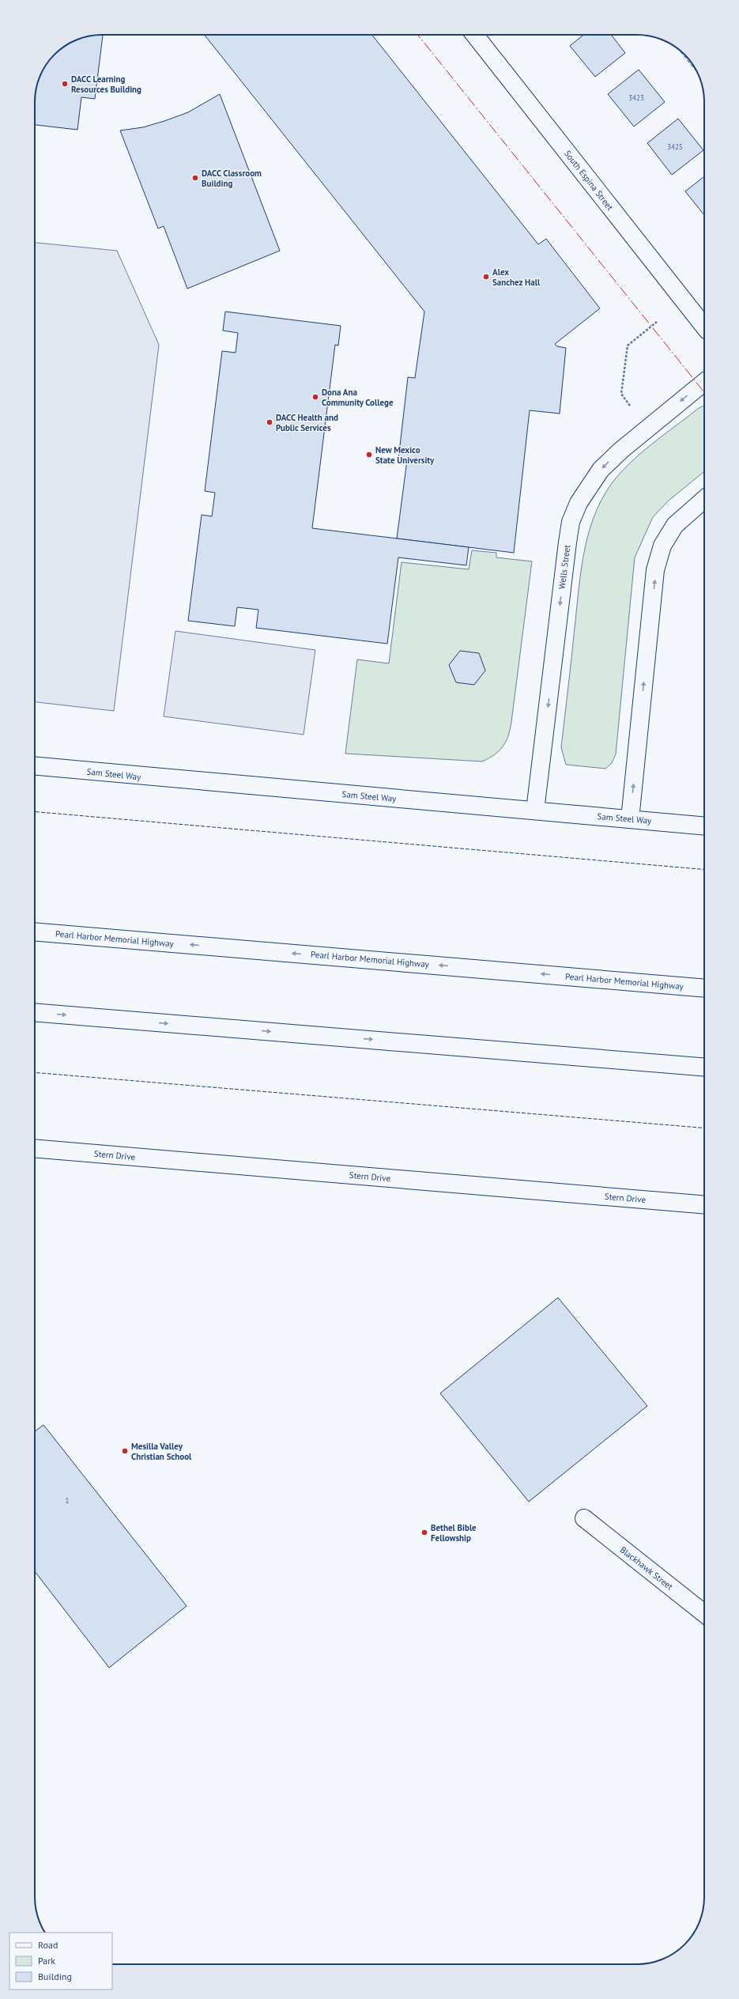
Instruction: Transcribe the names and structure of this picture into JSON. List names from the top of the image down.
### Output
{
  "streets": {
    "main road": [
      "South Espina Street",
      "Wells Street",
      "Sam Steel Way",
      "Pearl Harbor Memorial Highway",
      "Stern Drive",
      "Blackhawk Street"
    ]
  },
  "crossings": [
    ["Wells Street", "Sam Steel Way"]
  ],
  "places": [
    "DACC Learning Resources Building",
    "DACC Classroom Building",
    "Alex Sanchez Hall",
    "Dona Ana Community College",
    "DACC Health and Public Services",
    "New Mexico State University",
    "Mesilla Valley Christian School",
    "Bethel Bible Fellowship"
  ],
  "house_numbers": ["3423", "3425", "1"],
  "legend": ["Road", "Park", "Building"]
}
